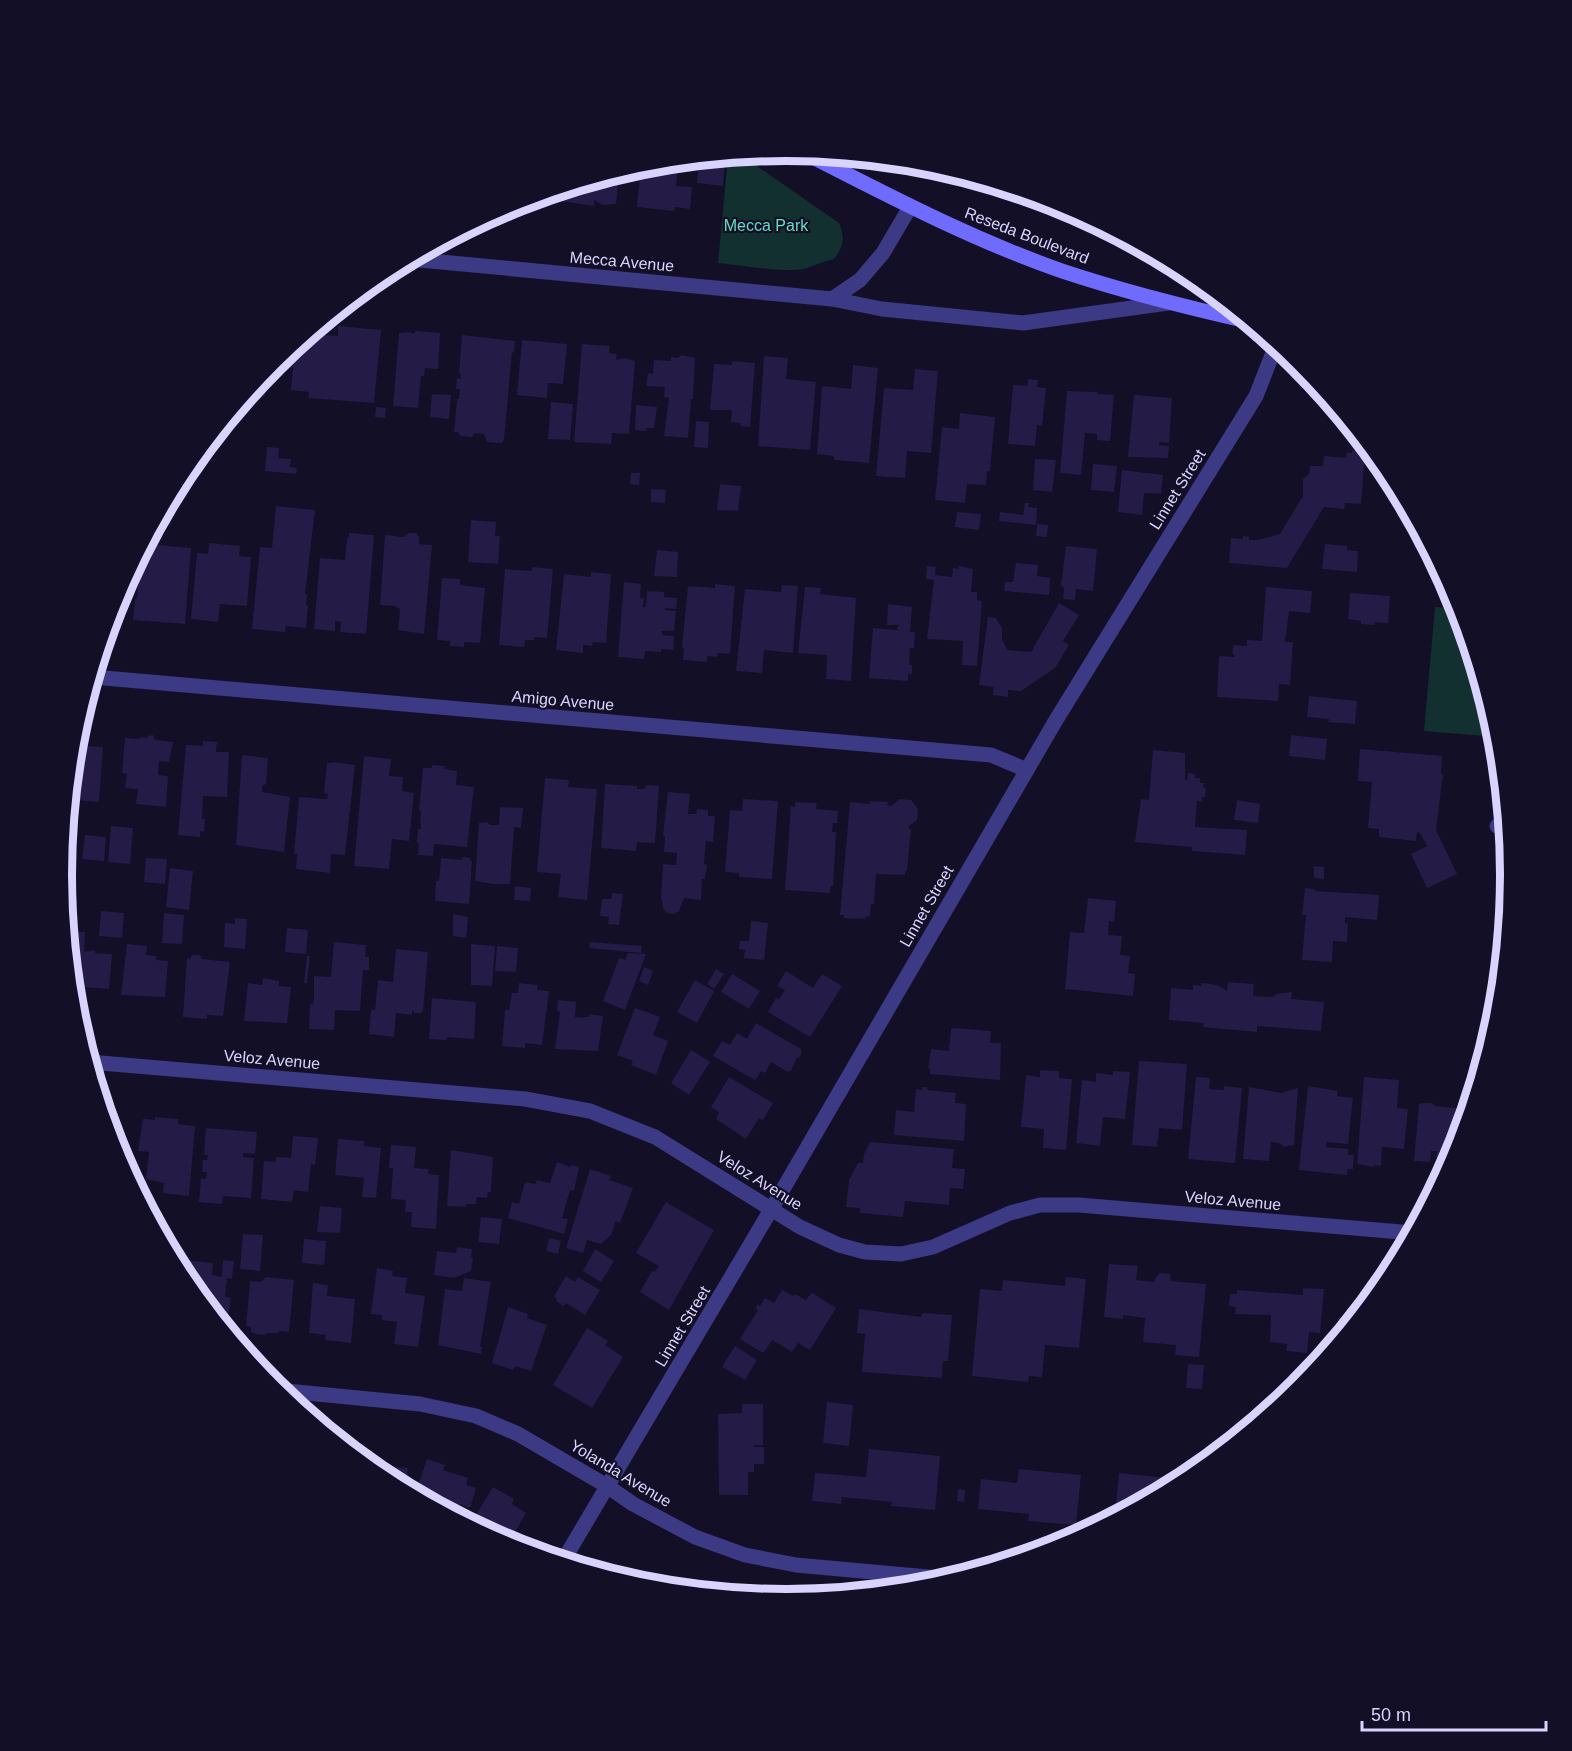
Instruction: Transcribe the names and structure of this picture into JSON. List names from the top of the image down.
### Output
{
  "streets": {
    "main road": ["Reseda Boulevard"],
    "street": [
      "Mecca Avenue",
      "Linnet Street",
      "Amigo Avenue",
      "Veloz Avenue",
      "Yolanda Avenue"
    ]
  },
  "crossings": [
    ["Reseda Boulevard", "Mecca Avenue"],
    ["Linnet Street", "Amigo Avenue"],
    ["Linnet Street", "Veloz Avenue"],
    ["Linnet Street", "Yolanda Avenue"]
  ],
  "parks": ["Mecca Park"],
  "scale_bar": "50 m"
}
